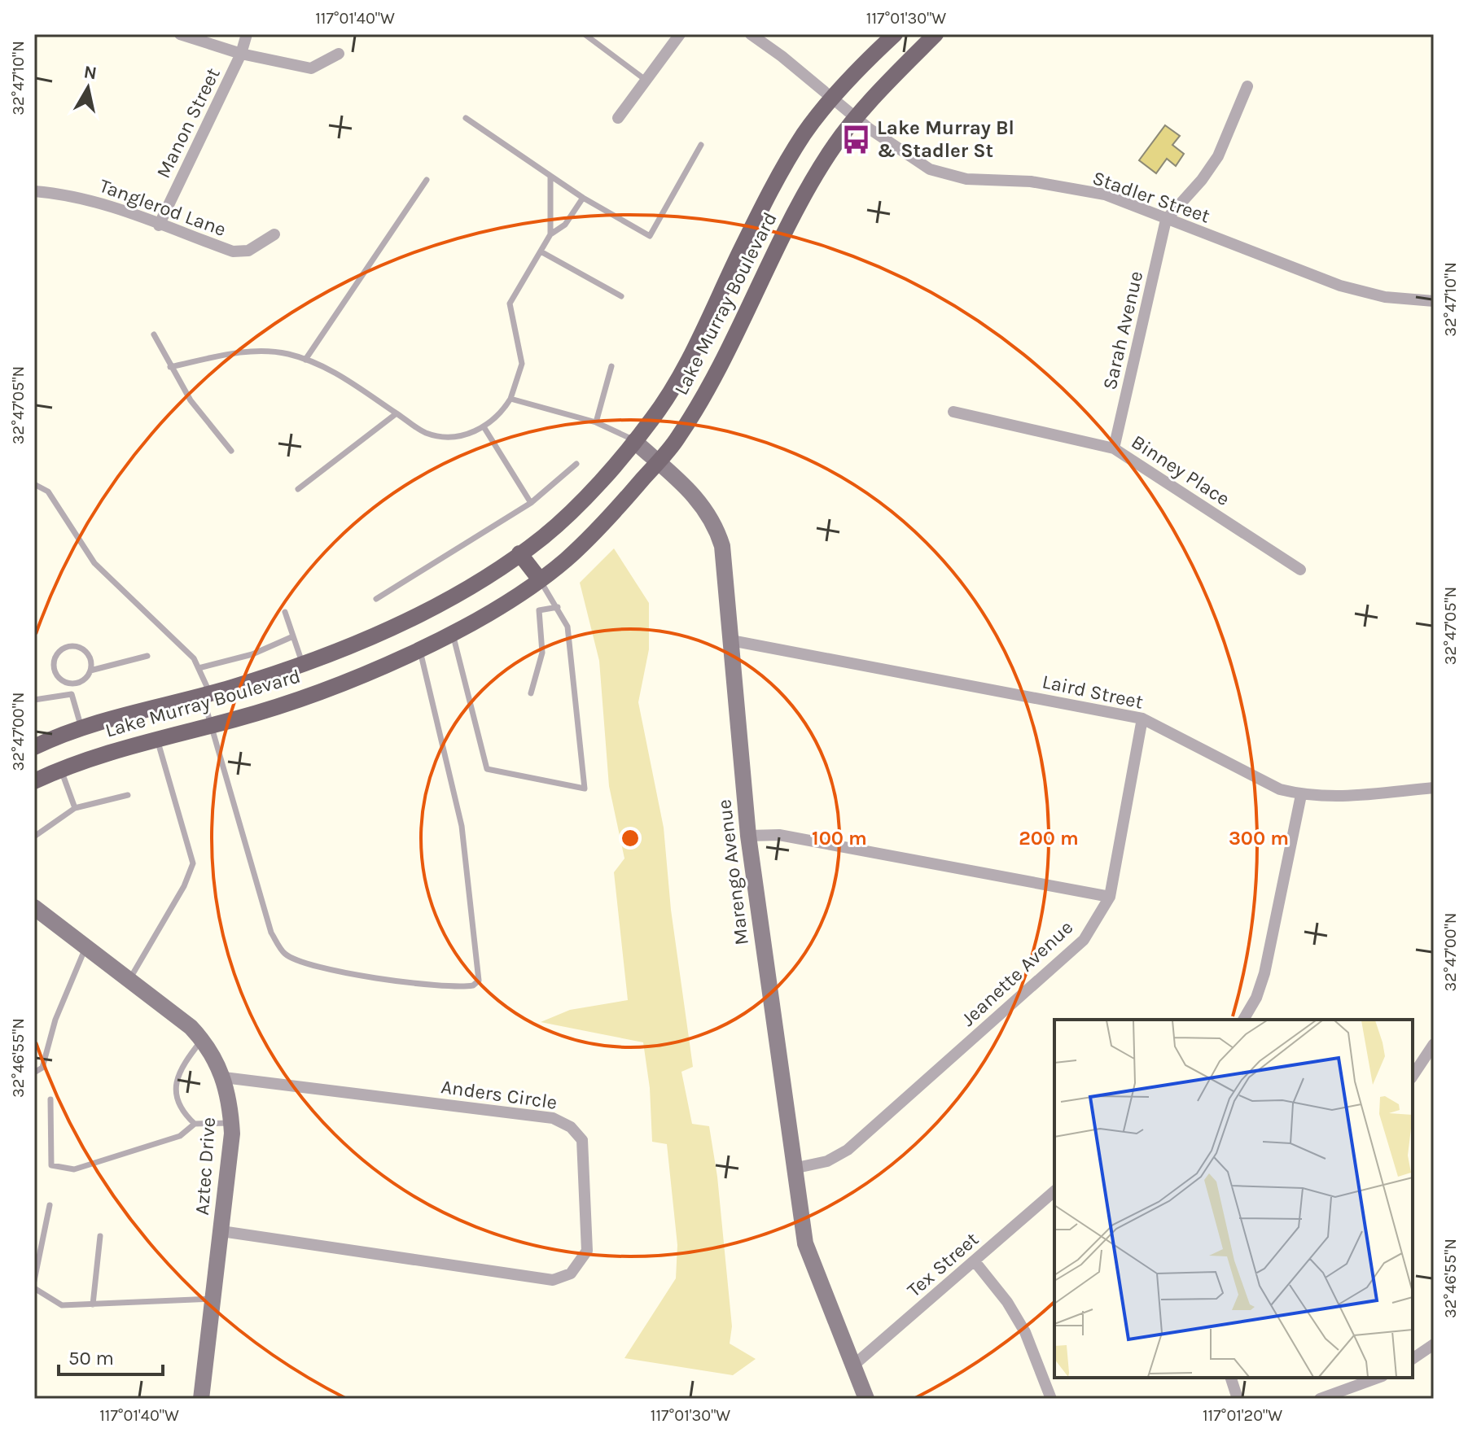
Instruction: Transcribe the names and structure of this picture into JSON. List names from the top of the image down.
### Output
{
  "streets": {
    "main road": ["Lake Murray Boulevard"],
    "street": [
      "Manon Street",
      "Stadler Street",
      "Tanglerod Lane",
      "Sarah Avenue",
      "Binney Place",
      "Laird Street",
      "Marengo Avenue",
      "Jeanette Avenue",
      "Anders Circle",
      "Aztec Drive",
      "Tex Street"
    ]
  },
  "crossings": [
    ["Manon Street", "Tanglerod Lane"],
    ["Stadler Street", "Lake Murray Boulevard"],
    ["Stadler Street", "Sarah Avenue"],
    ["Lake Murray Boulevard", "Marengo Avenue"],
    ["Sarah Avenue", "Binney Place"],
    ["Laird Street", "Marengo Avenue"],
    ["Laird Street", "Jeanette Avenue"],
    ["Marengo Avenue", "Jeanette Avenue"],
    ["Marengo Avenue", "Tex Street"],
    ["Anders Circle", "Aztec Drive"]
  ],
  "places": {
    "bus stop": ["Lake Murray Bl & Stadler St"]
  },
  "scale_bar": "50 m",
  "north": "top",
  "coordinates": [
    "117°01'40\"W",
    "117°01'30\"W",
    "32°47'10\"N",
    "32°47'05\"N",
    "32°47'00\"N",
    "32°46'55\"N",
    "117°01'20\"W"
  ],
  "rings": ["100 m", "200 m", "300 m"]
}
